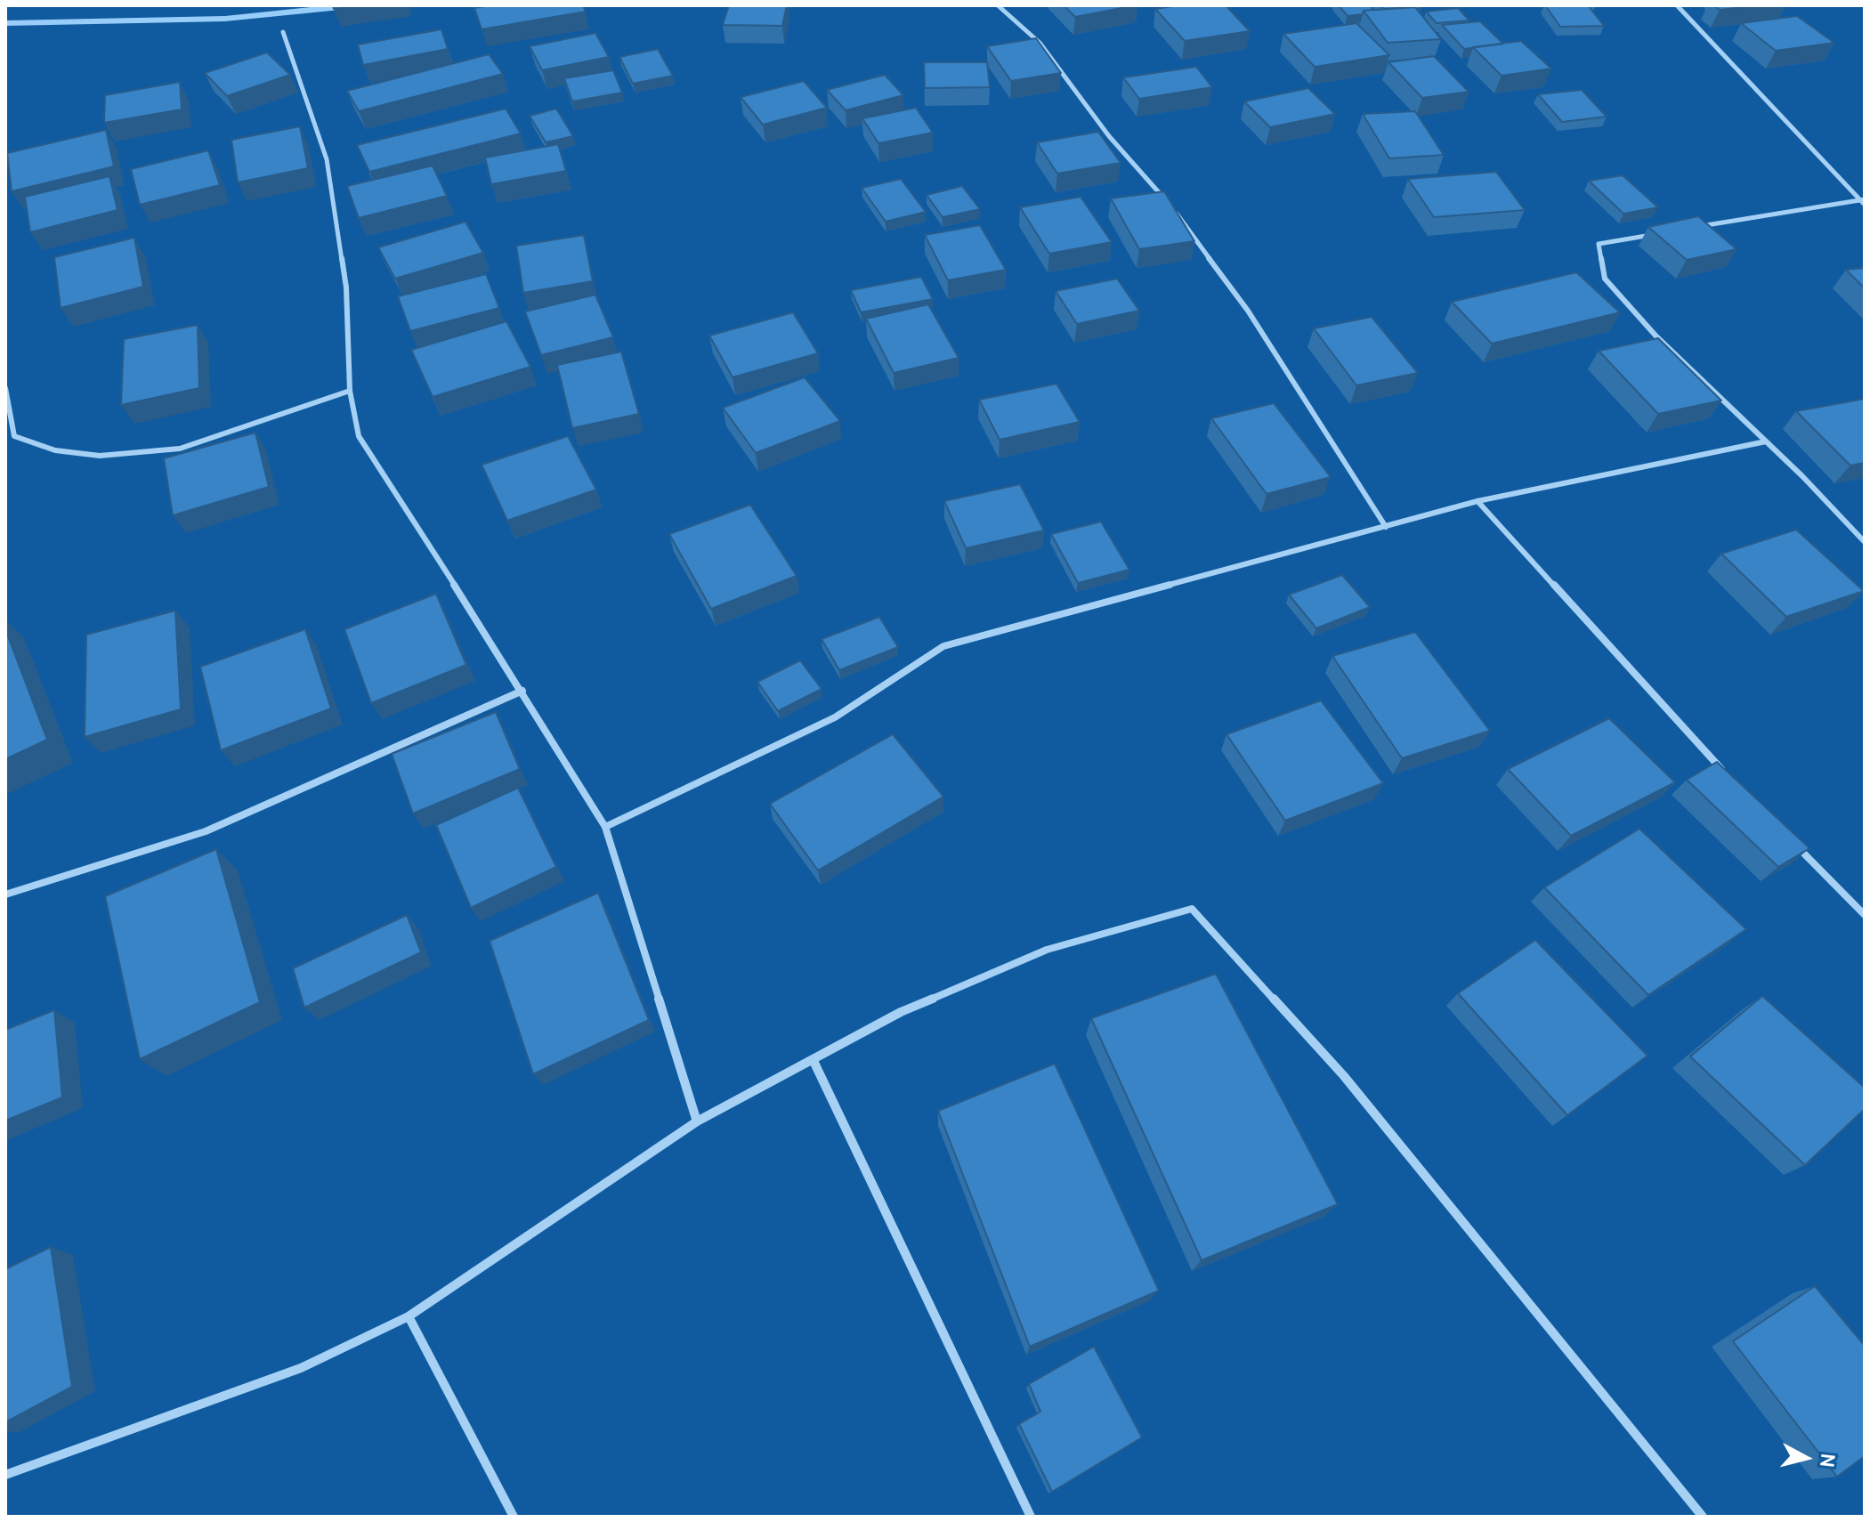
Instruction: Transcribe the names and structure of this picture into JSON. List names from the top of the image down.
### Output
{
  "north": "right"
}
